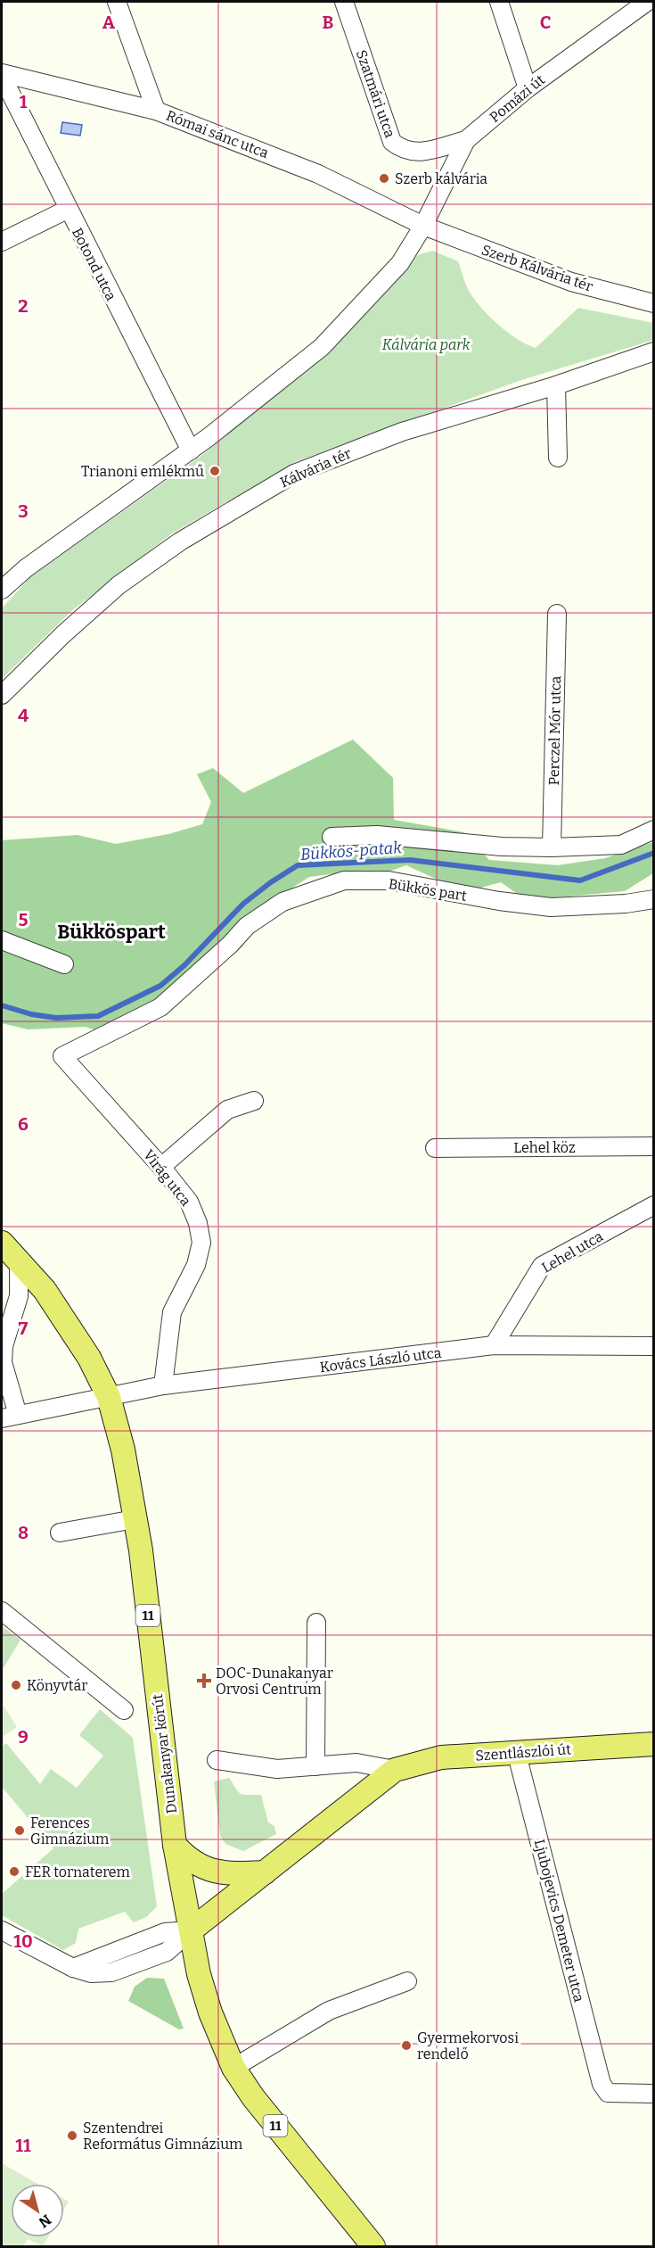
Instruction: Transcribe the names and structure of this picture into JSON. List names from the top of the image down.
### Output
{
  "streets": {
    "main road": ["11", "Szentlászlói út", "Dunakanyar körút"],
    "street": [
      "Szatmári utca",
      "Pomázi út",
      "Római sánc utca",
      "Botond utca",
      "Szerb Kálvária tér",
      "Kálvária tér",
      "Perczel Mór utca",
      "Bükkös part",
      "Lehel köz",
      "Virág utca",
      "Lehel utca",
      "Kovács László utca",
      "Ljubojevics Demeter utca"
    ]
  },
  "crossings": [
    ["Szatmári utca", "Pomázi út"],
    ["Pomázi út", "Római sánc utca"],
    ["Pomázi út", "Szerb Kálvária tér"],
    ["Római sánc utca", "Botond utca"],
    ["Római sánc utca", "Szerb Kálvária tér"],
    ["Bükkös part", "Virág utca"],
    ["Virág utca", "Kovács László utca"],
    ["Lehel utca", "Kovács László utca"],
    ["Kovács László utca", "Dunakanyar körút"],
    ["Szentlászlói út", "Dunakanyar körút"],
    ["Szentlászlói út", "Ljubojevics Demeter utca"]
  ],
  "districts": ["Bükköspart"],
  "water": ["Bükkös-patak"],
  "parks": ["Kálvária park"],
  "places": {
    "other": [
      "Szerb kálvária",
      "Trianoni emlékmű",
      "Könyvtár",
      "Ferences Gimnázium",
      "FER tornaterem",
      "Gyermekorvosi rendelő",
      "Szentendrei Református Gimnázium"
    ],
    "health": ["DOC-Dunakanyar Orvosi Centrum"]
  },
  "north": "bottom right",
  "grid": {
    "columns": ["A", "B", "C"],
    "rows": [
      "1",
      "2",
      "3",
      "4",
      "5",
      "6",
      "7",
      "8",
      "9",
      "10",
      "11"
    ]
  }
}
